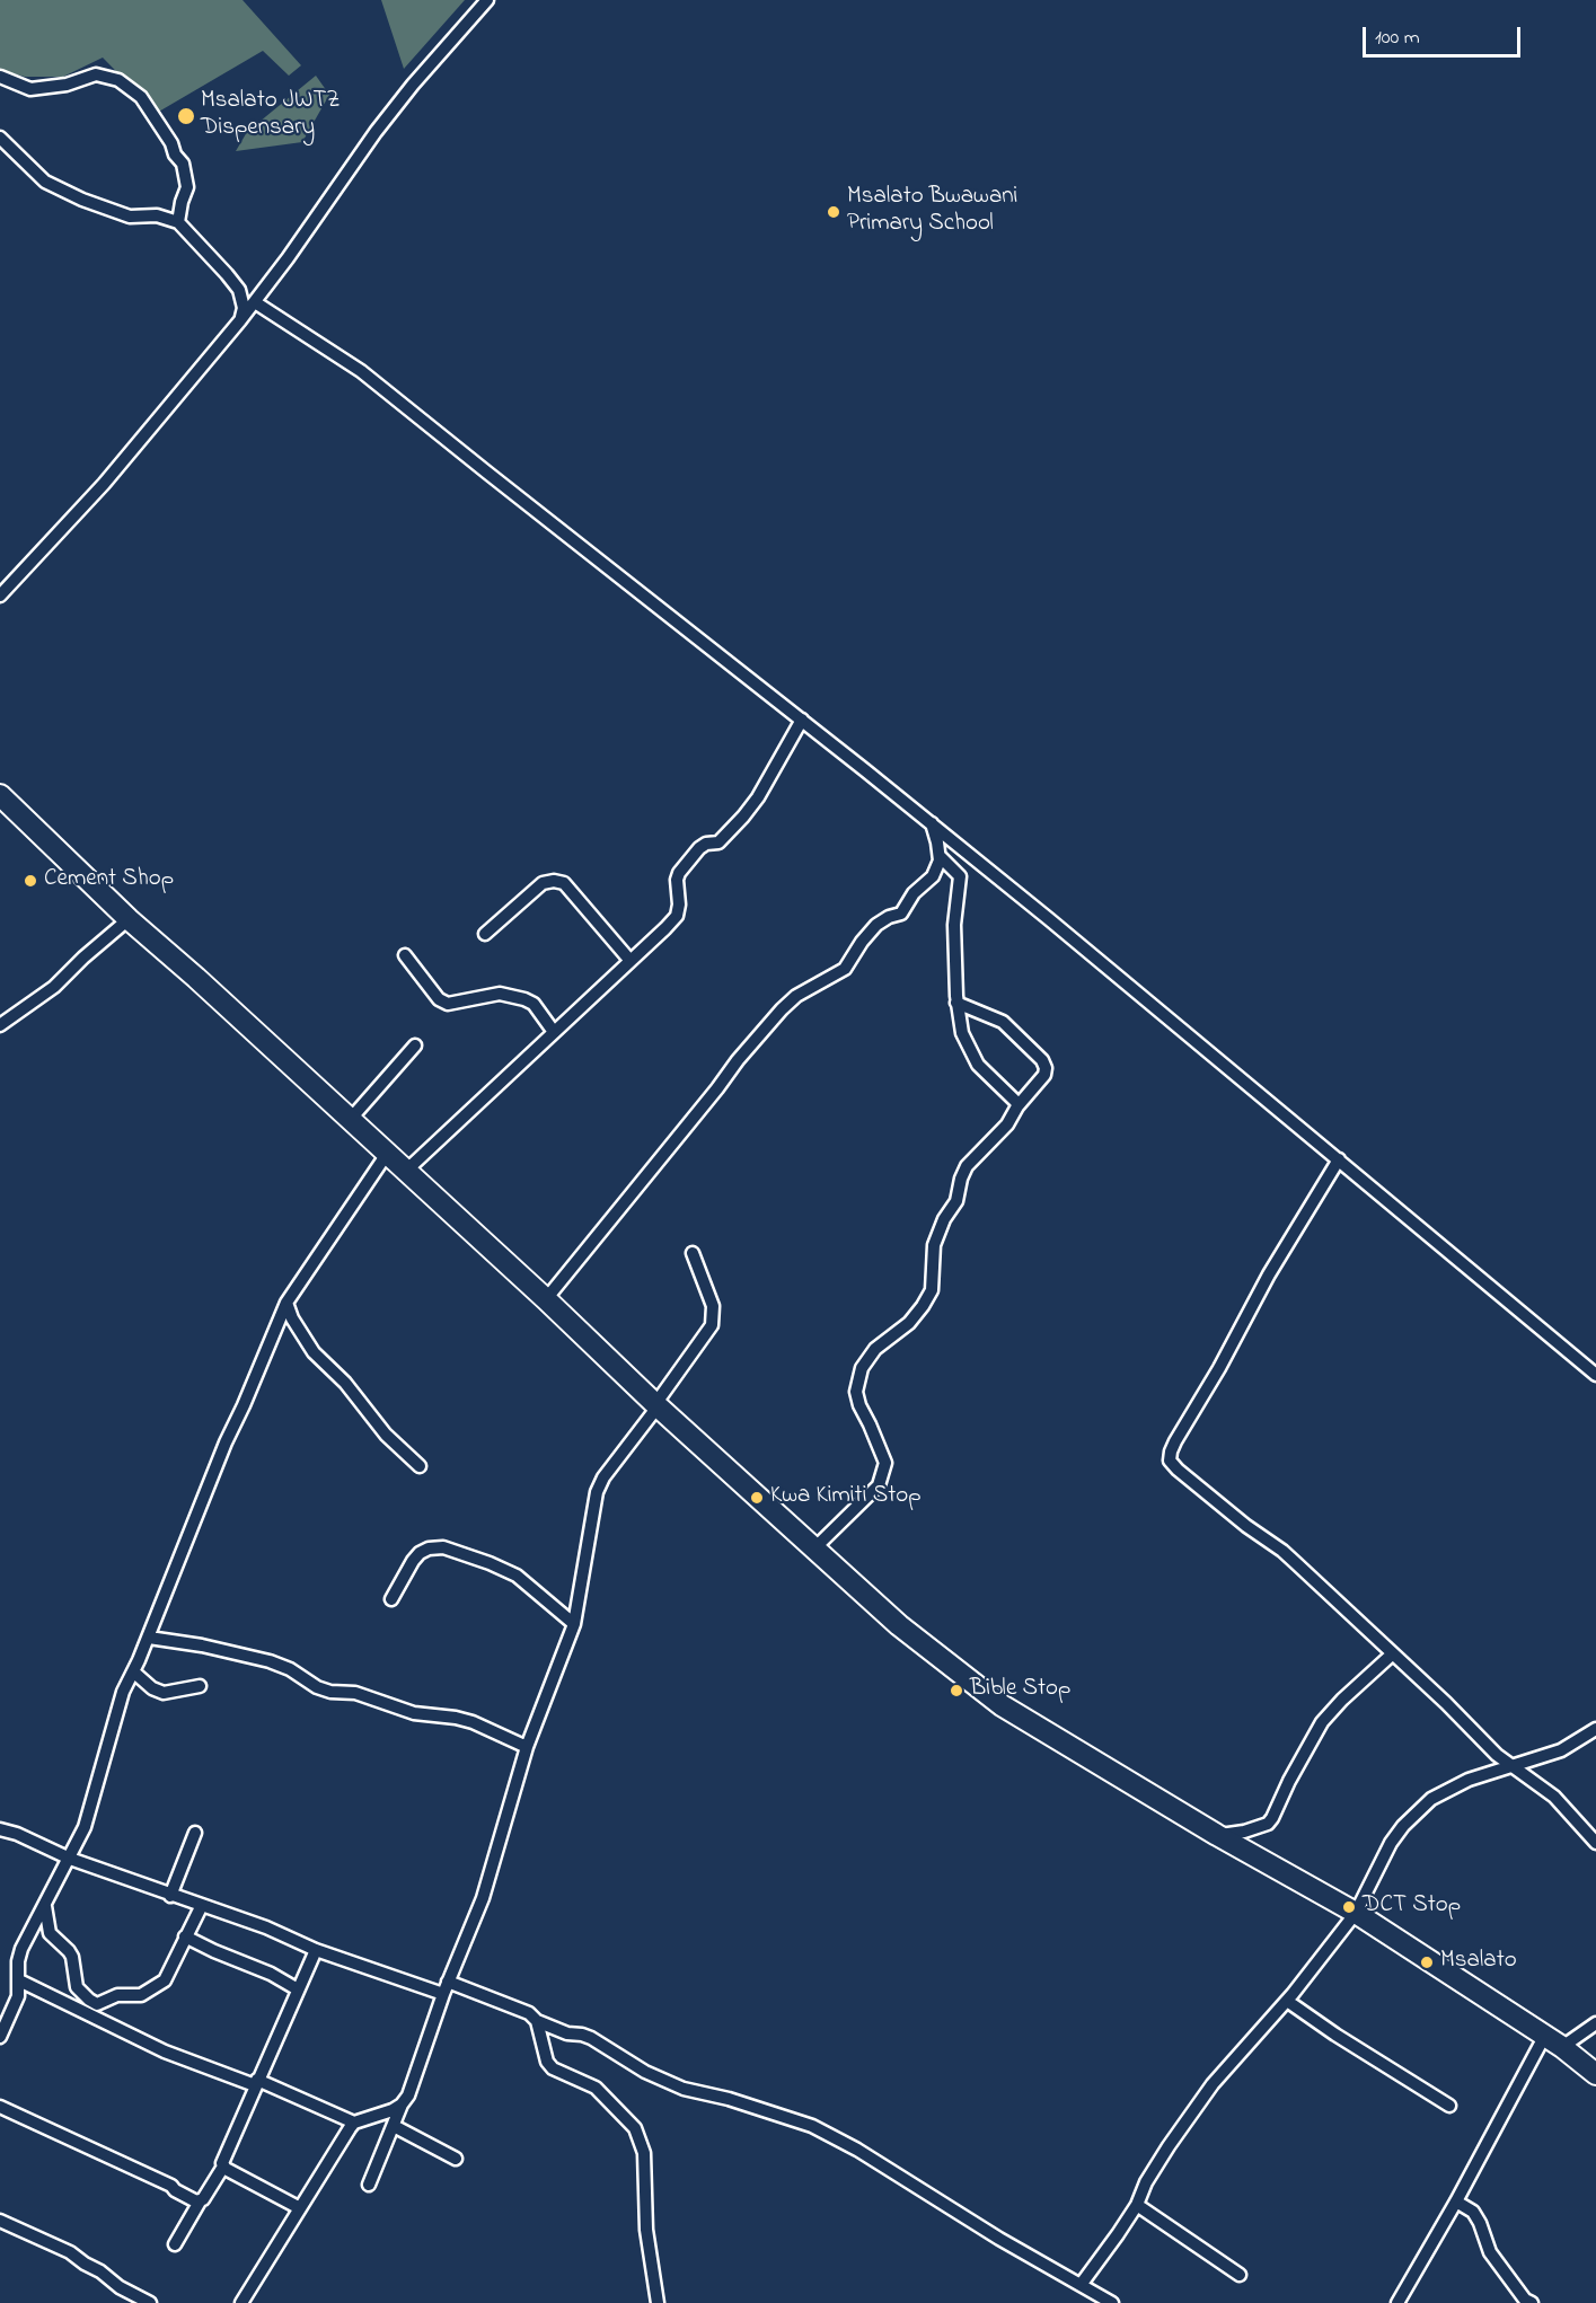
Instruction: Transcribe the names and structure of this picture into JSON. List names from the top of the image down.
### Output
{
  "places": [
    "Msalato JWTZ Dispensary",
    "Msalato Bwawani Primary School",
    "Cement Shop",
    "Kwa Kimiti Stop",
    "Bible Stop",
    "DCT Stop",
    "Msalato"
  ],
  "scale_bar": "100 m"
}
